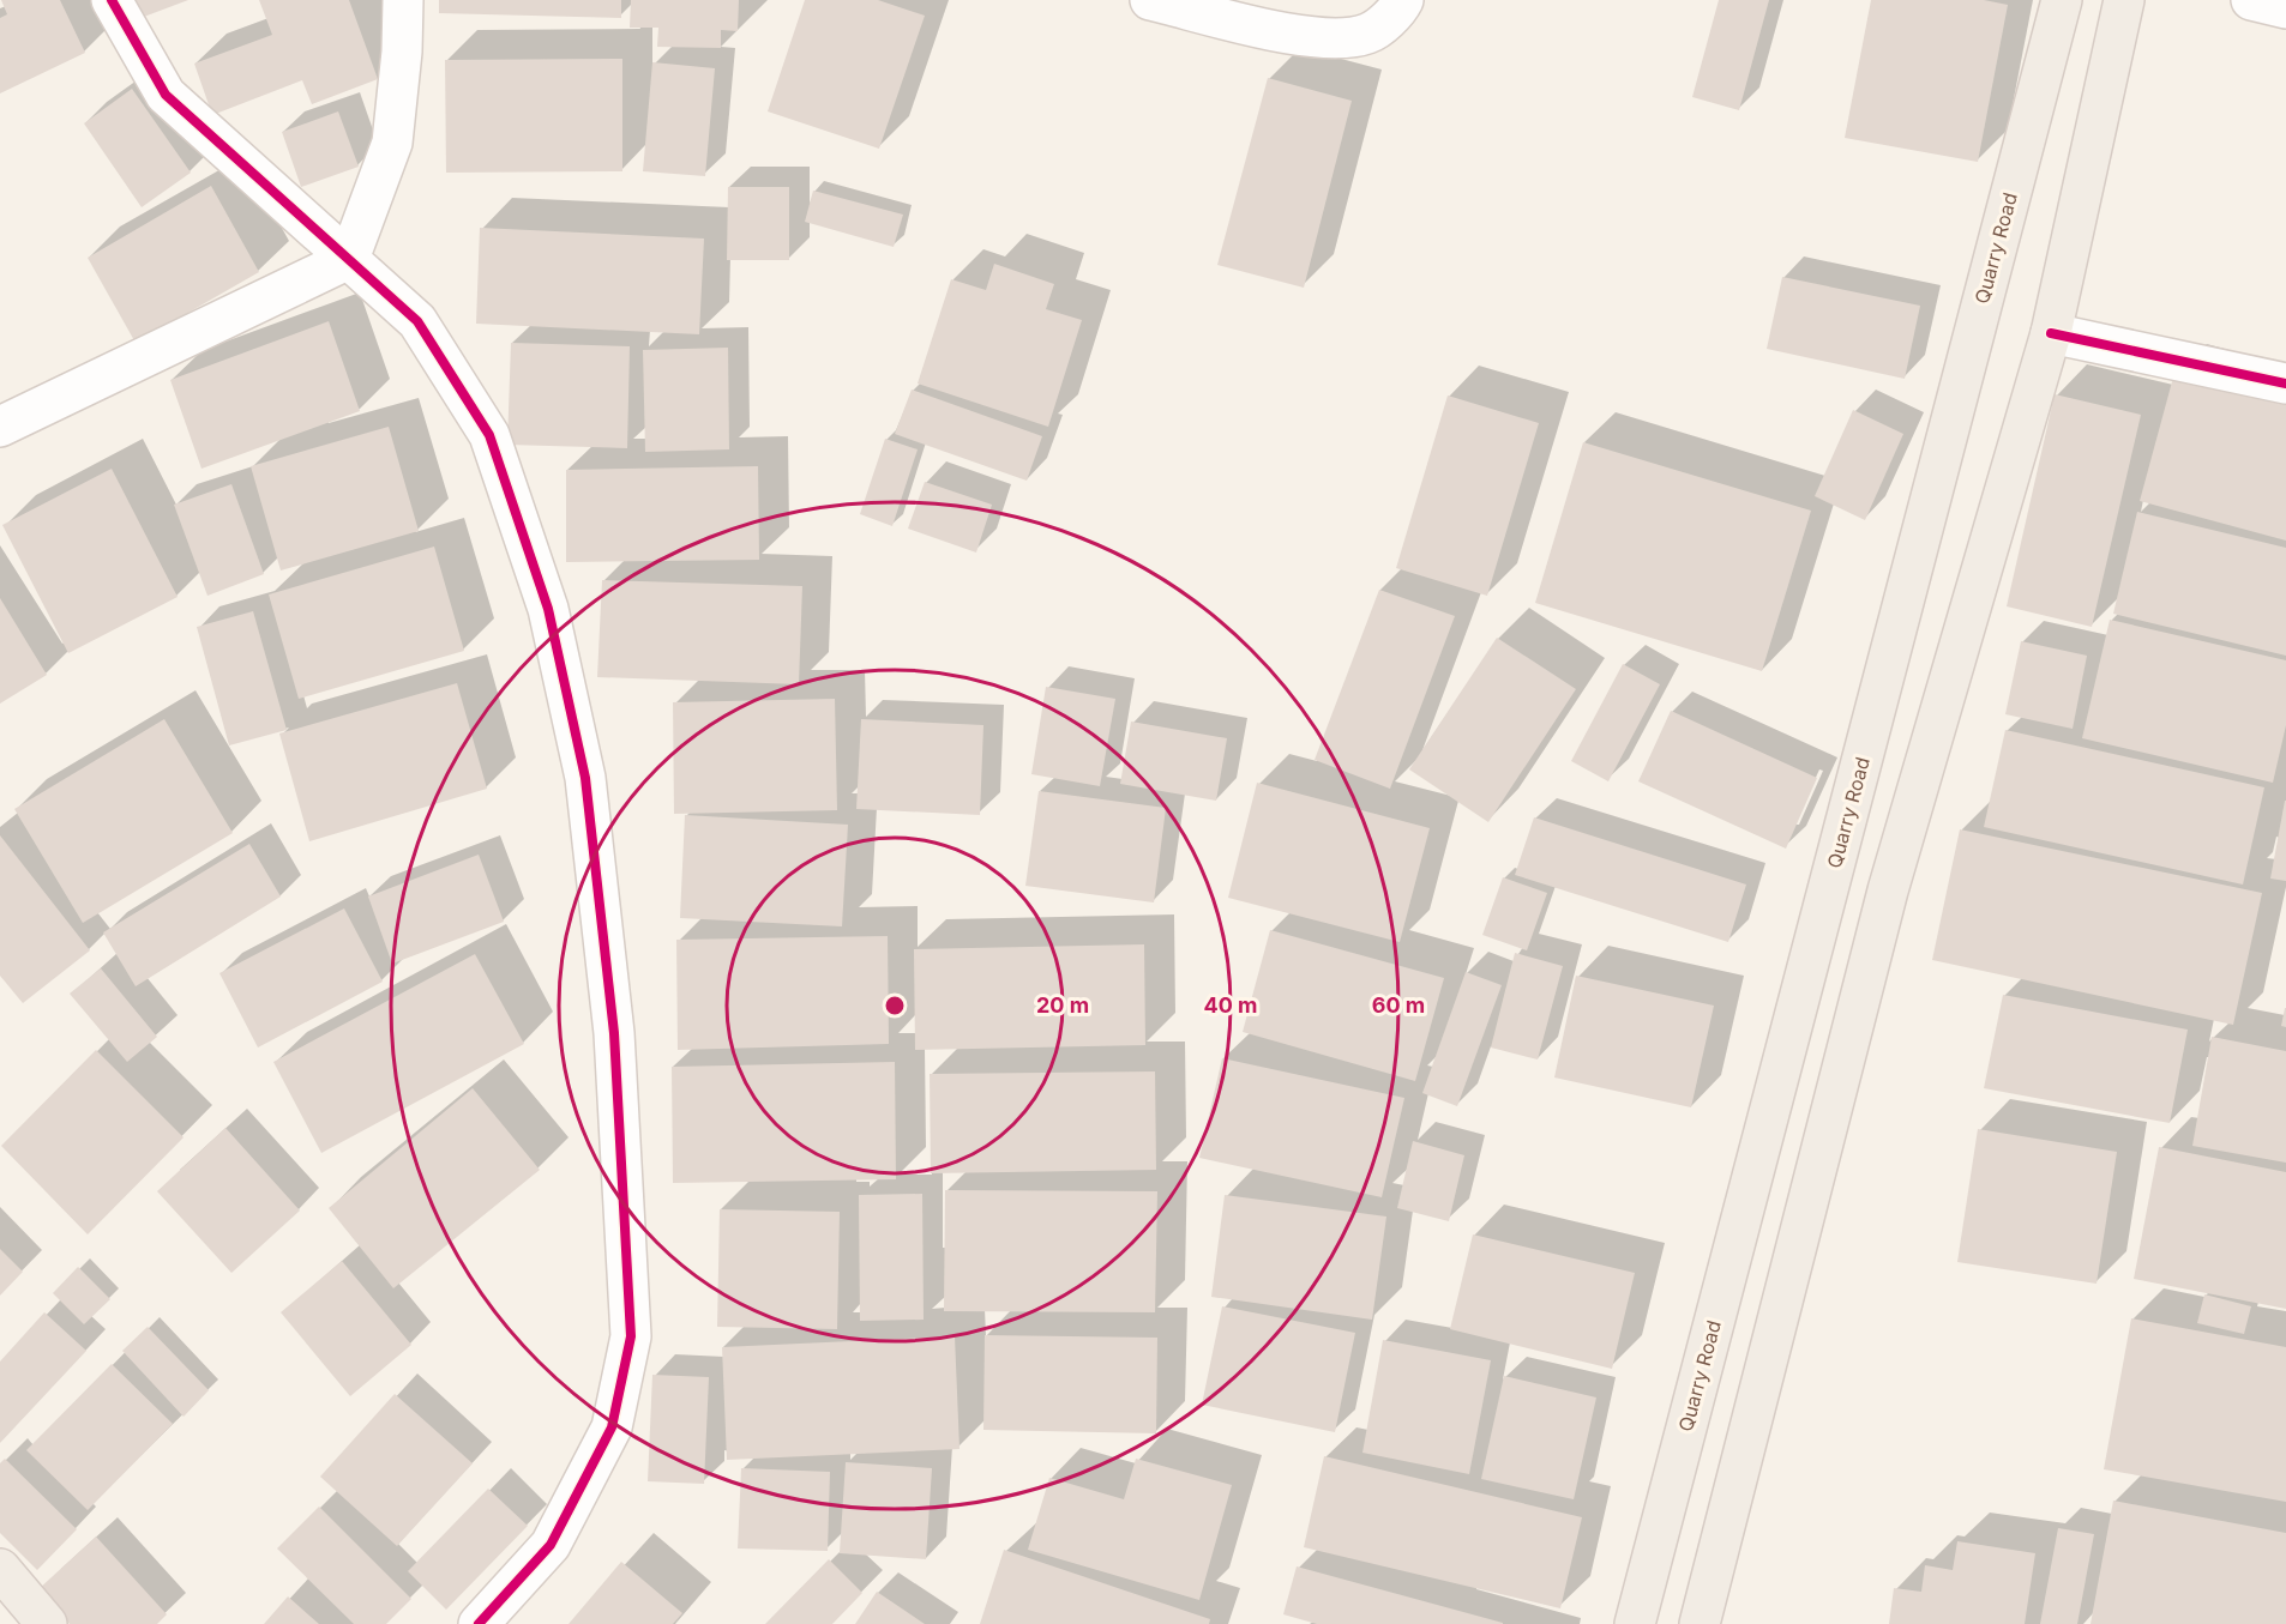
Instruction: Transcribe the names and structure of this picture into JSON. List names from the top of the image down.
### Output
{
  "streets": {
    "main road": ["Quarry Road"]
  },
  "rings": ["20 m", "40 m", "60 m"]
}
